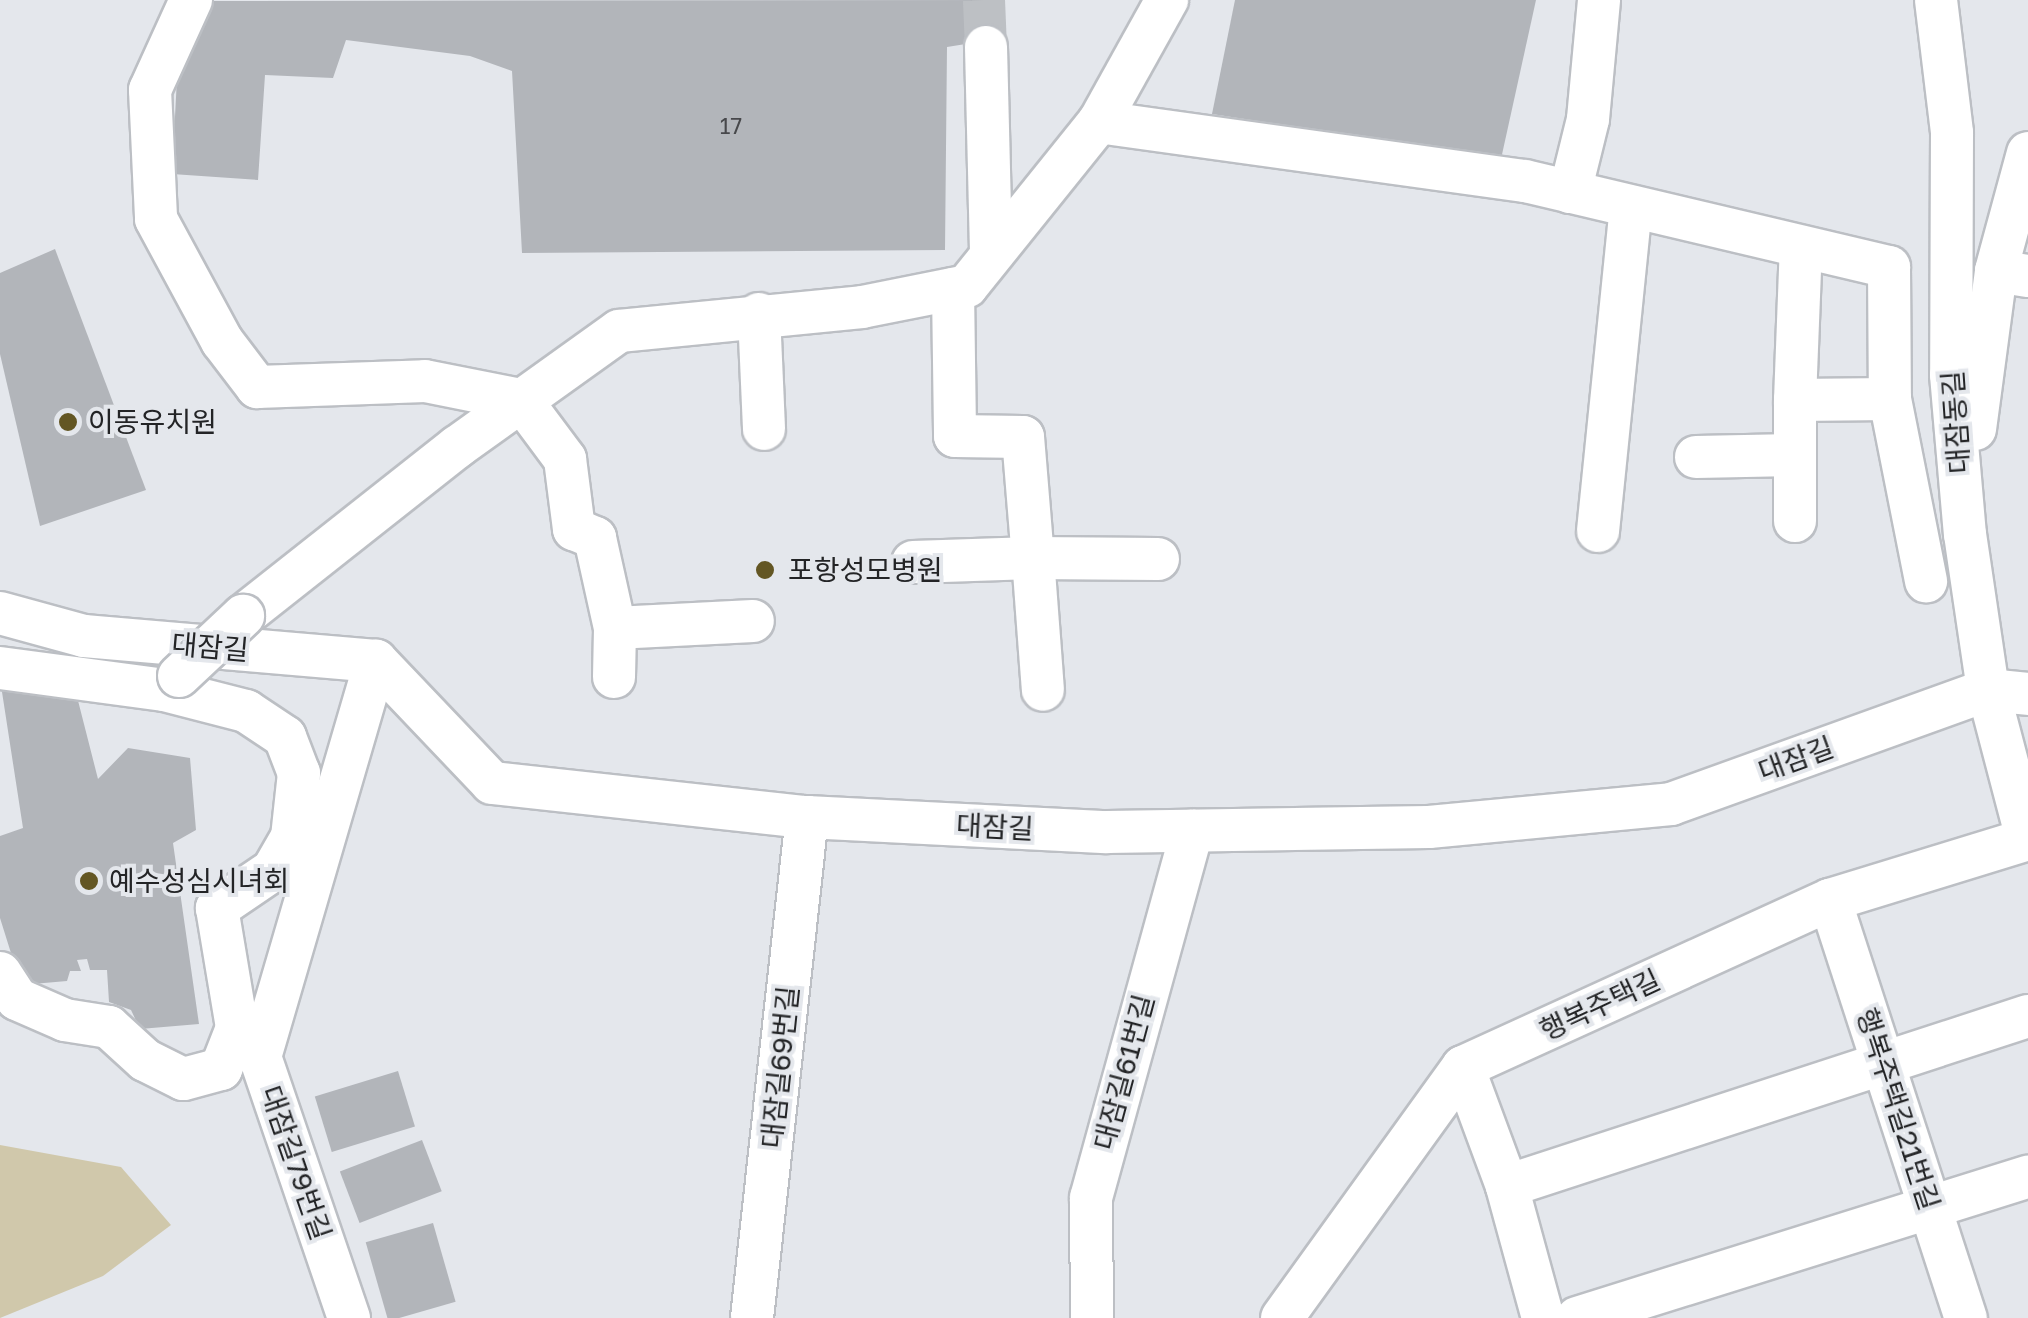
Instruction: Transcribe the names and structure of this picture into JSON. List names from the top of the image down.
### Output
{
  "streets": {
    "street": [
      "대잠동길",
      "대잠길",
      "행복주택길",
      "대잠길69번길",
      "대잠길61번길",
      "행복주택길21번길",
      "대잠길79번길"
    ]
  },
  "crossings": [
    ["대잠동길", "대잠길"],
    ["대잠동길", "행복주택길"],
    ["대잠길", "대잠길69번길"],
    ["대잠길", "대잠길61번길"],
    ["대잠길", "대잠길79번길"],
    ["행복주택길", "행복주택길21번길"]
  ],
  "places": ["이동유치원", "포항성모병원", "예수성심시녀회"],
  "house_numbers": ["17"]
}
